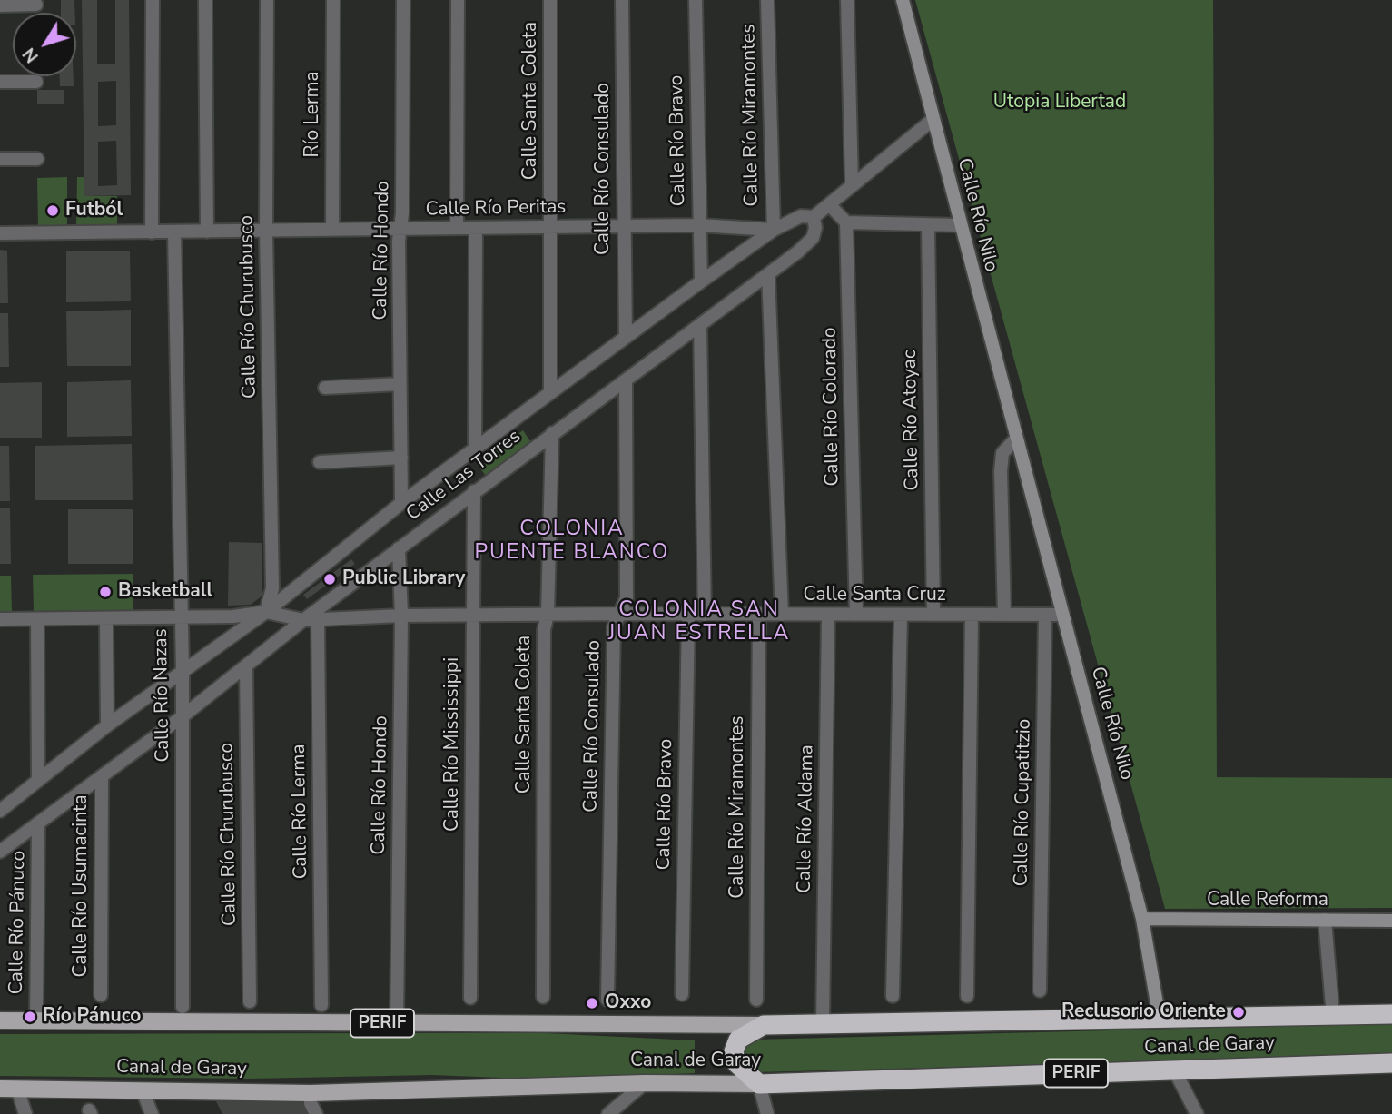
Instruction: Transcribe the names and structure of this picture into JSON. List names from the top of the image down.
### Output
{
  "streets": {
    "highway": ["PERIF", "Canal de Garay"],
    "street": [
      "Calle Santa Coleta",
      "Río Lerma",
      "Calle Río Miramontes",
      "Calle Río Bravo",
      "Calle Río Consulado",
      "Calle Río Peritas",
      "Calle Río Nilo",
      "Calle Río Hondo",
      "Calle Río Churubusco",
      "Calle Río Colorado",
      "Calle Río Atoyac",
      "Calle Las Torres",
      "Calle Santa Cruz",
      "Calle Río Nazas",
      "Calle Río Mississippi",
      "Calle Río Cupatitzio",
      "Calle Río Lerma",
      "Calle Río Aldama",
      "Calle Río Usumacinta",
      "Calle Reforma",
      "Calle Río Pánuco"
    ]
  },
  "crossings": [
    ["Calle Santa Coleta", "Calle Río Peritas"],
    ["Calle Santa Coleta", "Calle Las Torres"],
    ["Calle Santa Coleta", "Calle Santa Cruz"],
    ["Río Lerma", "Calle Río Peritas"],
    ["Calle Río Miramontes", "Calle Río Peritas"],
    ["Calle Río Miramontes", "Calle Las Torres"],
    ["Calle Río Miramontes", "Calle Santa Cruz"],
    ["Calle Río Bravo", "Calle Río Peritas"],
    ["Calle Río Bravo", "Calle Las Torres"],
    ["Calle Río Bravo", "Calle Santa Cruz"],
    ["Calle Río Consulado", "Calle Río Peritas"],
    ["Calle Río Consulado", "Calle Las Torres"],
    ["Calle Río Consulado", "Calle Santa Cruz"],
    ["Calle Río Peritas", "Calle Río Hondo"],
    ["Calle Río Peritas", "Calle Río Churubusco"],
    ["Calle Río Peritas", "Calle Las Torres"],
    ["Calle Río Peritas", "Calle Río Nazas"],
    ["Calle Río Nilo", "Calle Santa Cruz"],
    ["Calle Río Nilo", "Calle Reforma"],
    ["Calle Río Nilo", "Canal de Garay"],
    ["Calle Río Hondo", "Calle Las Torres"],
    ["Calle Río Hondo", "Calle Santa Cruz"],
    ["Calle Río Hondo", "Canal de Garay"],
    ["Calle Río Churubusco", "Calle Las Torres"],
    ["Calle Río Churubusco", "Calle Santa Cruz"],
    ["Calle Río Colorado", "Calle Santa Cruz"],
    ["Calle Río Atoyac", "Calle Santa Cruz"],
    ["Calle Las Torres", "Calle Santa Cruz"],
    ["Calle Las Torres", "Calle Río Nazas"],
    ["Calle Las Torres", "Calle Río Mississippi"],
    ["Calle Las Torres", "Calle Río Usumacinta"],
    ["Calle Las Torres", "Calle Río Pánuco"],
    ["Calle Santa Cruz", "Calle Río Nazas"],
    ["Calle Santa Cruz", "Calle Río Mississippi"],
    ["Calle Santa Cruz", "Calle Río Cupatitzio"],
    ["Calle Santa Cruz", "Calle Río Lerma"],
    ["Calle Santa Cruz", "Calle Río Aldama"],
    ["Calle Río Aldama", "Canal de Garay"],
    ["Calle Río Pánuco", "Canal de Garay"]
  ],
  "districts": ["COLONIA PUENTE BLANCO", "COLONIA SAN JUAN ESTRELLA"],
  "parks": ["Utopia Libertad"],
  "places": [
    "Futból",
    "Public Library",
    "Basketball",
    "Oxxo",
    "Reclusorio Oriente",
    "Río Pánuco"
  ],
  "north": "bottom left"
}
